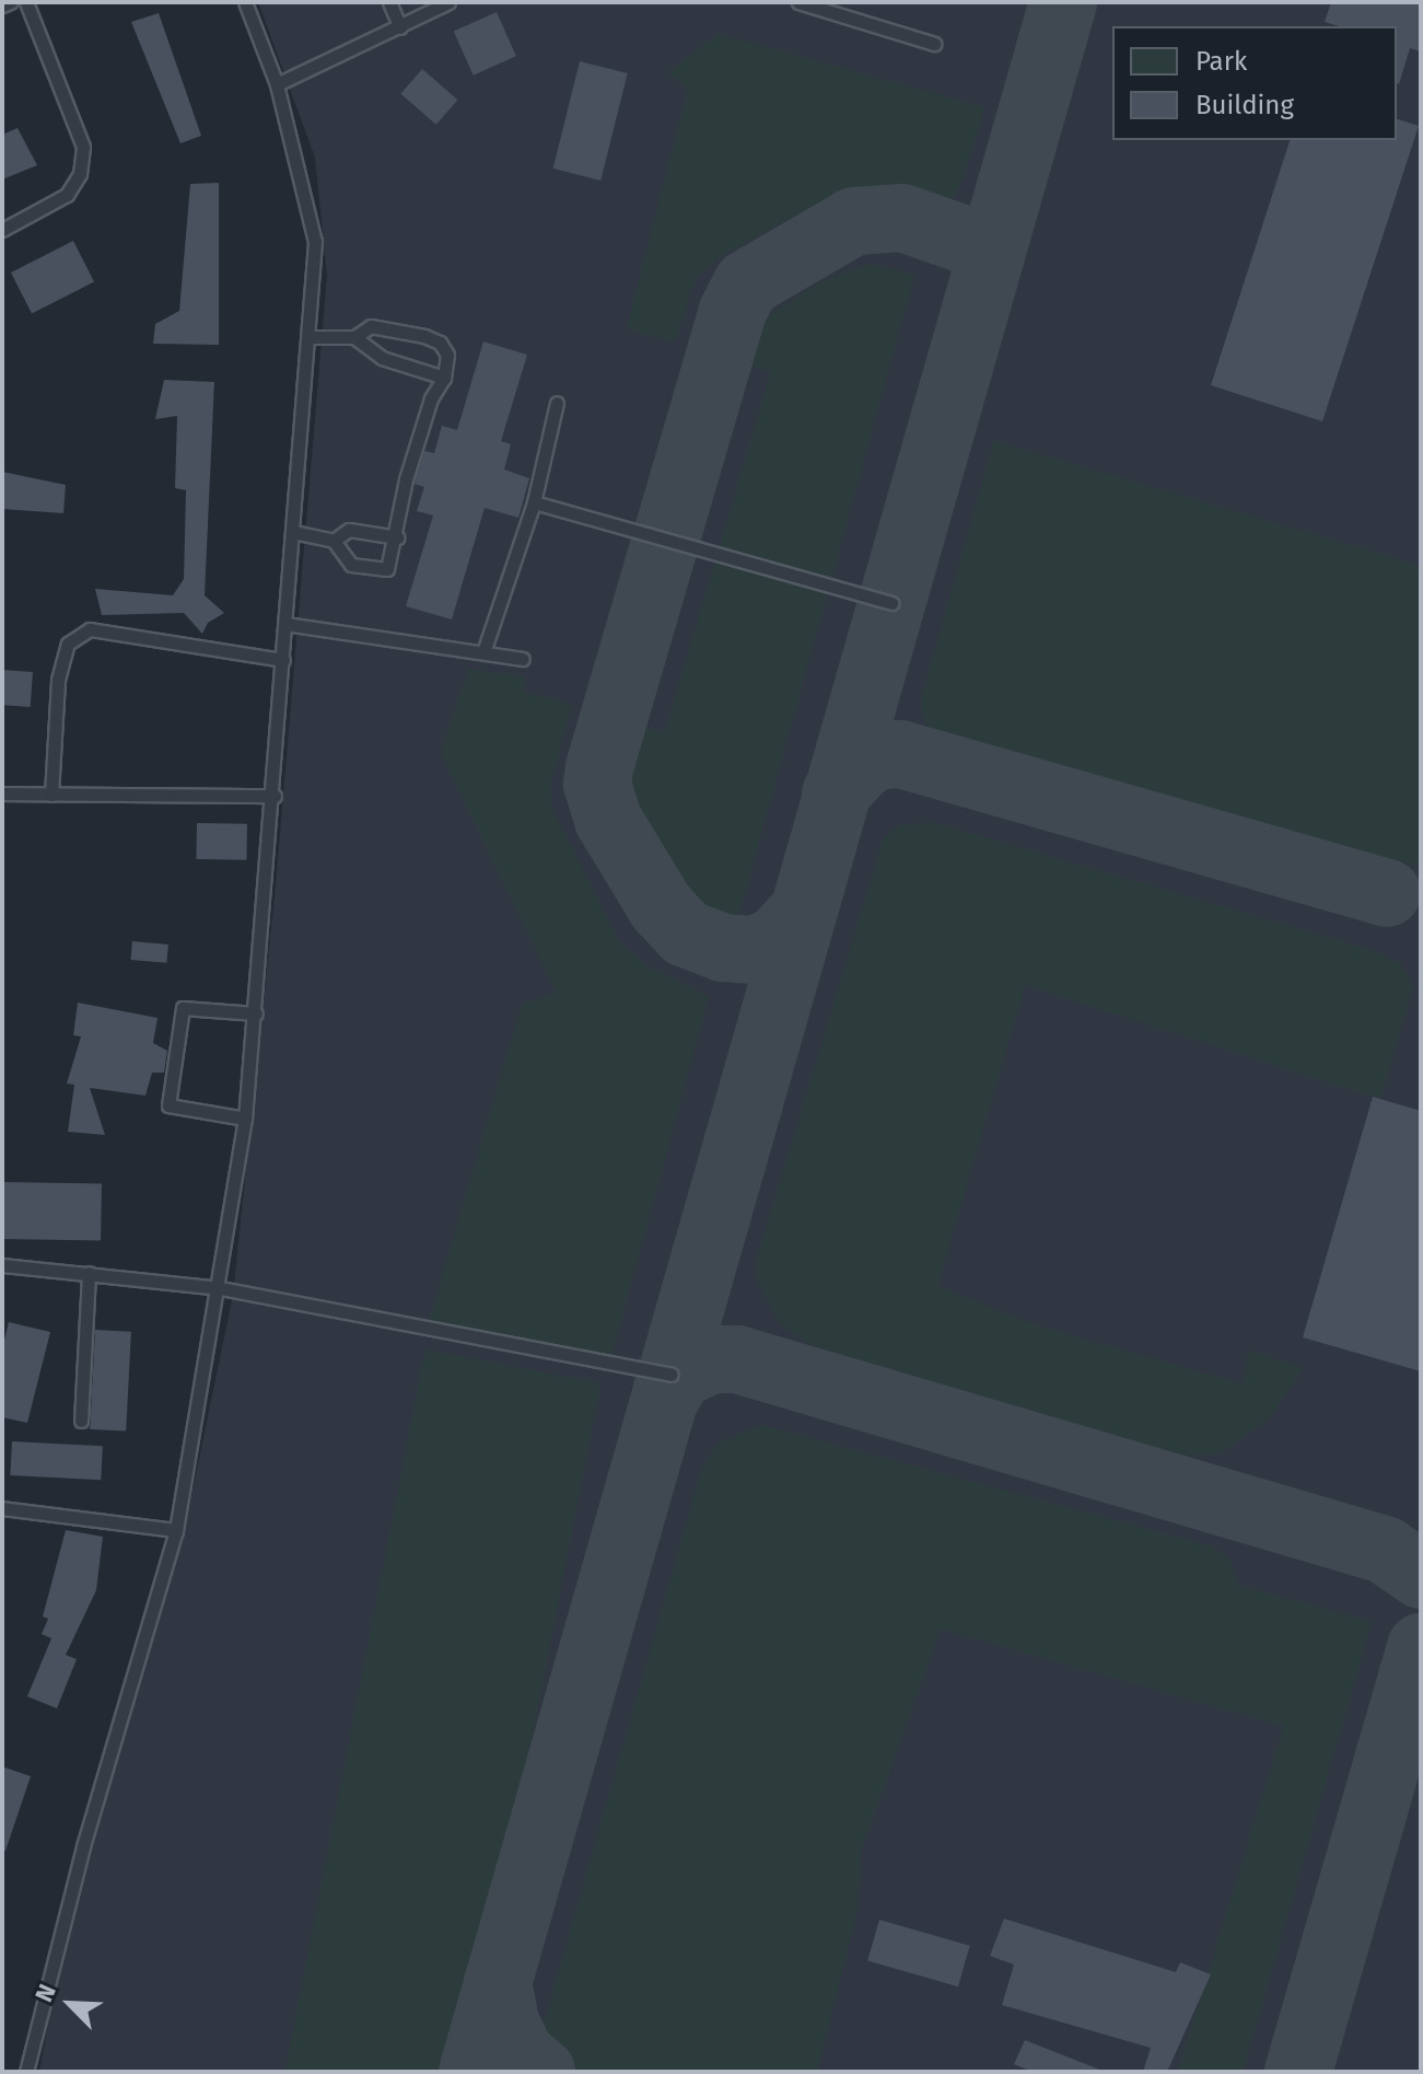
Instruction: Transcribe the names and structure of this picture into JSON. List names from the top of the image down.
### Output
{
  "legend": ["Park", "Building"],
  "north": "top left"
}
